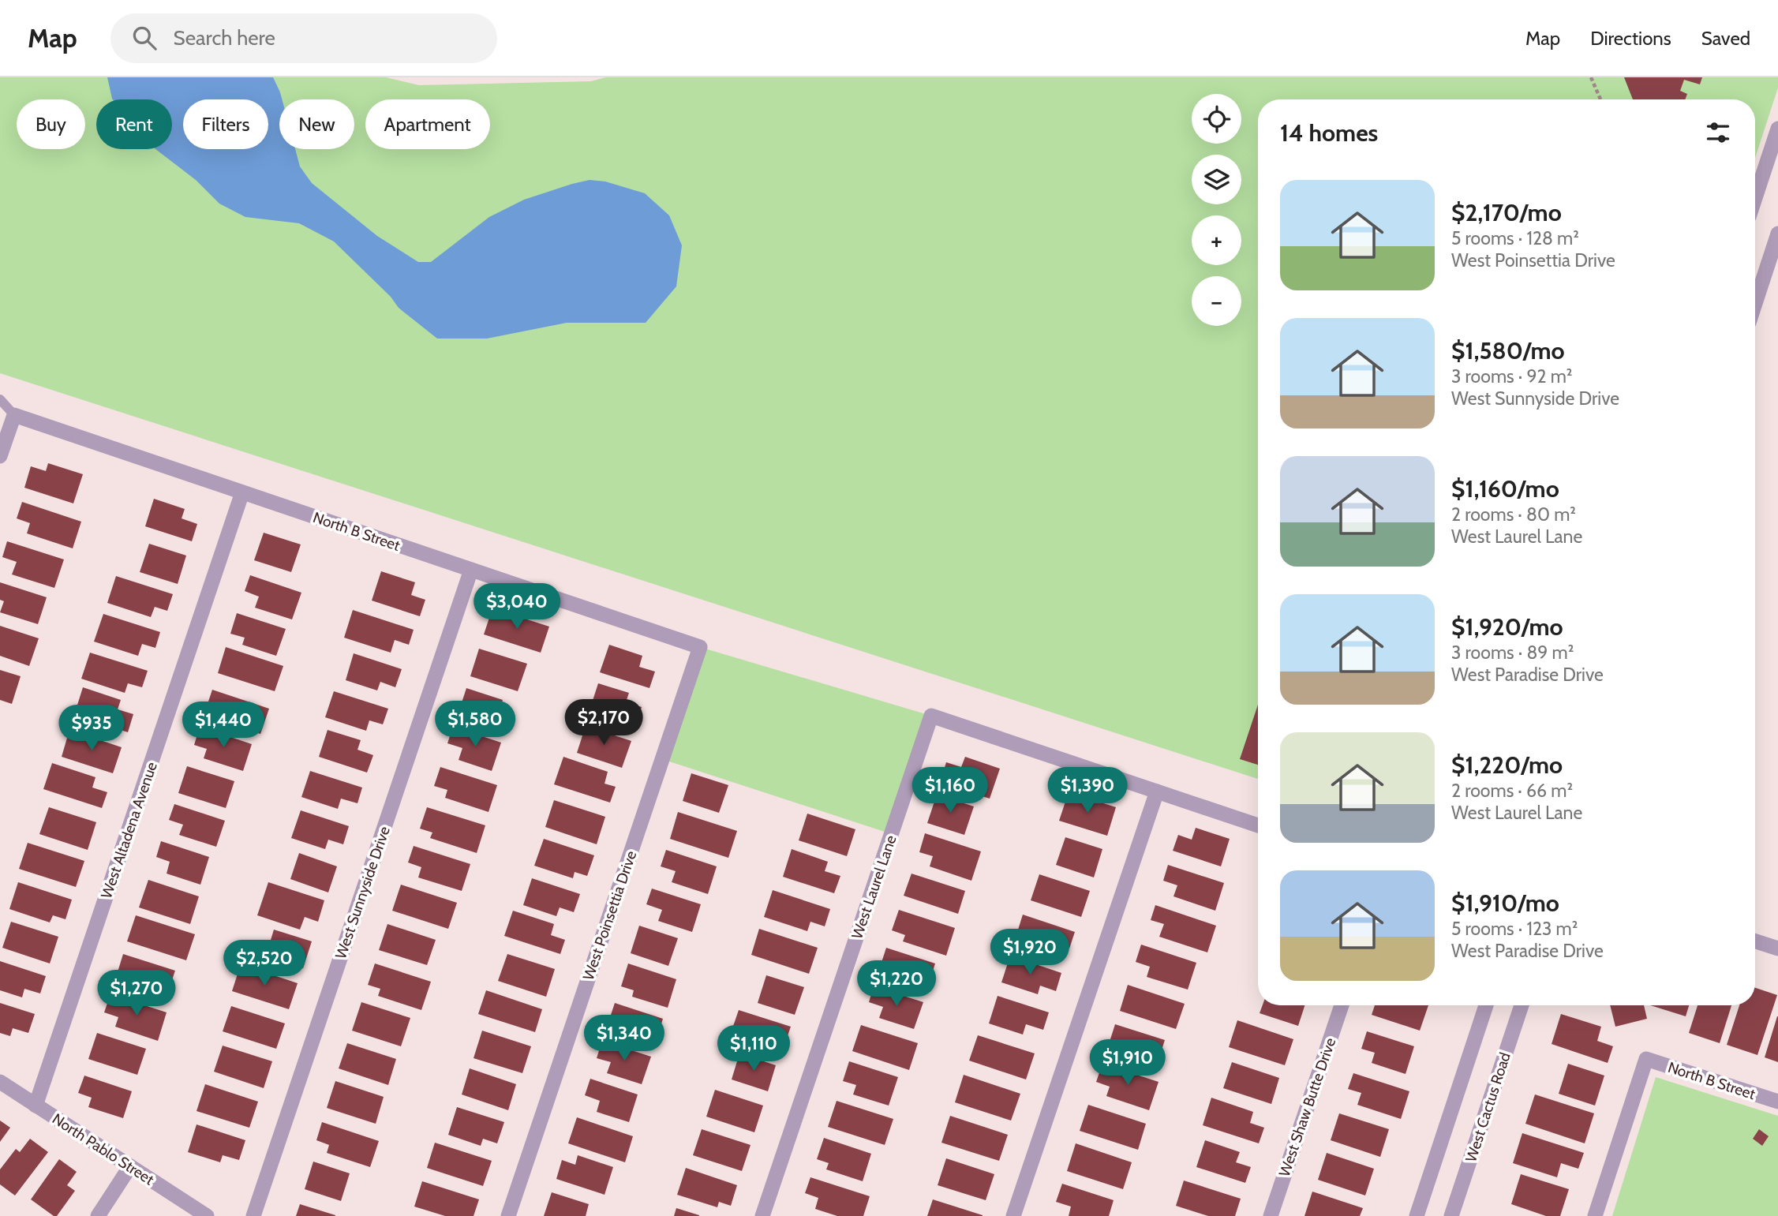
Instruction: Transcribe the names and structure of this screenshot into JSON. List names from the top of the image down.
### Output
{
  "streets": {
    "street": [
      "North B Street",
      "West Altadena Avenue",
      "West Laurel Lane",
      "West Sunnyside Drive",
      "West Poinsettia Drive",
      "West Shaw Butte Drive",
      "West Cactus Road",
      "North Pablo Street"
    ]
  },
  "crossings": [
    ["North B Street", "West Altadena Avenue"],
    ["North B Street", "West Sunnyside Drive"],
    ["North B Street", "West Poinsettia Drive"],
    ["West Altadena Avenue", "North Pablo Street"]
  ],
  "page": {
    "header": "Map",
    "search": "Search here",
    "nav": ["Map", "Directions", "Saved"],
    "map_buttons": ["+", "−"],
    "chip": [
      "Buy",
      "Rent",
      "Filters",
      "New",
      "Apartment"
    ],
    "heading": "14 homes",
    "list": [
      {
        "name": "$2,170/mo",
        "note": "5 rooms · 128 m² · West Poinsettia Drive"
      },
      {
        "name": "$1,580/mo",
        "note": "3 rooms · 92 m² · West Sunnyside Drive"
      },
      {
        "name": "$1,160/mo",
        "note": "2 rooms · 80 m² · West Laurel Lane"
      },
      {
        "name": "$1,920/mo",
        "note": "3 rooms · 89 m² · West Paradise Drive"
      },
      {
        "name": "$1,220/mo",
        "note": "2 rooms · 66 m² · West Laurel Lane"
      },
      {
        "name": "$1,910/mo",
        "note": "5 rooms · 123 m² · West Paradise Drive"
      }
    ],
    "price": [
      "$3,040",
      "$2,170",
      "$1,580",
      "$1,440",
      "$935",
      "$1,160",
      "$1,390",
      "$1,920",
      "$2,520",
      "$1,220",
      "$1,270",
      "$1,340",
      "$1,110",
      "$1,910"
    ]
  }
}
